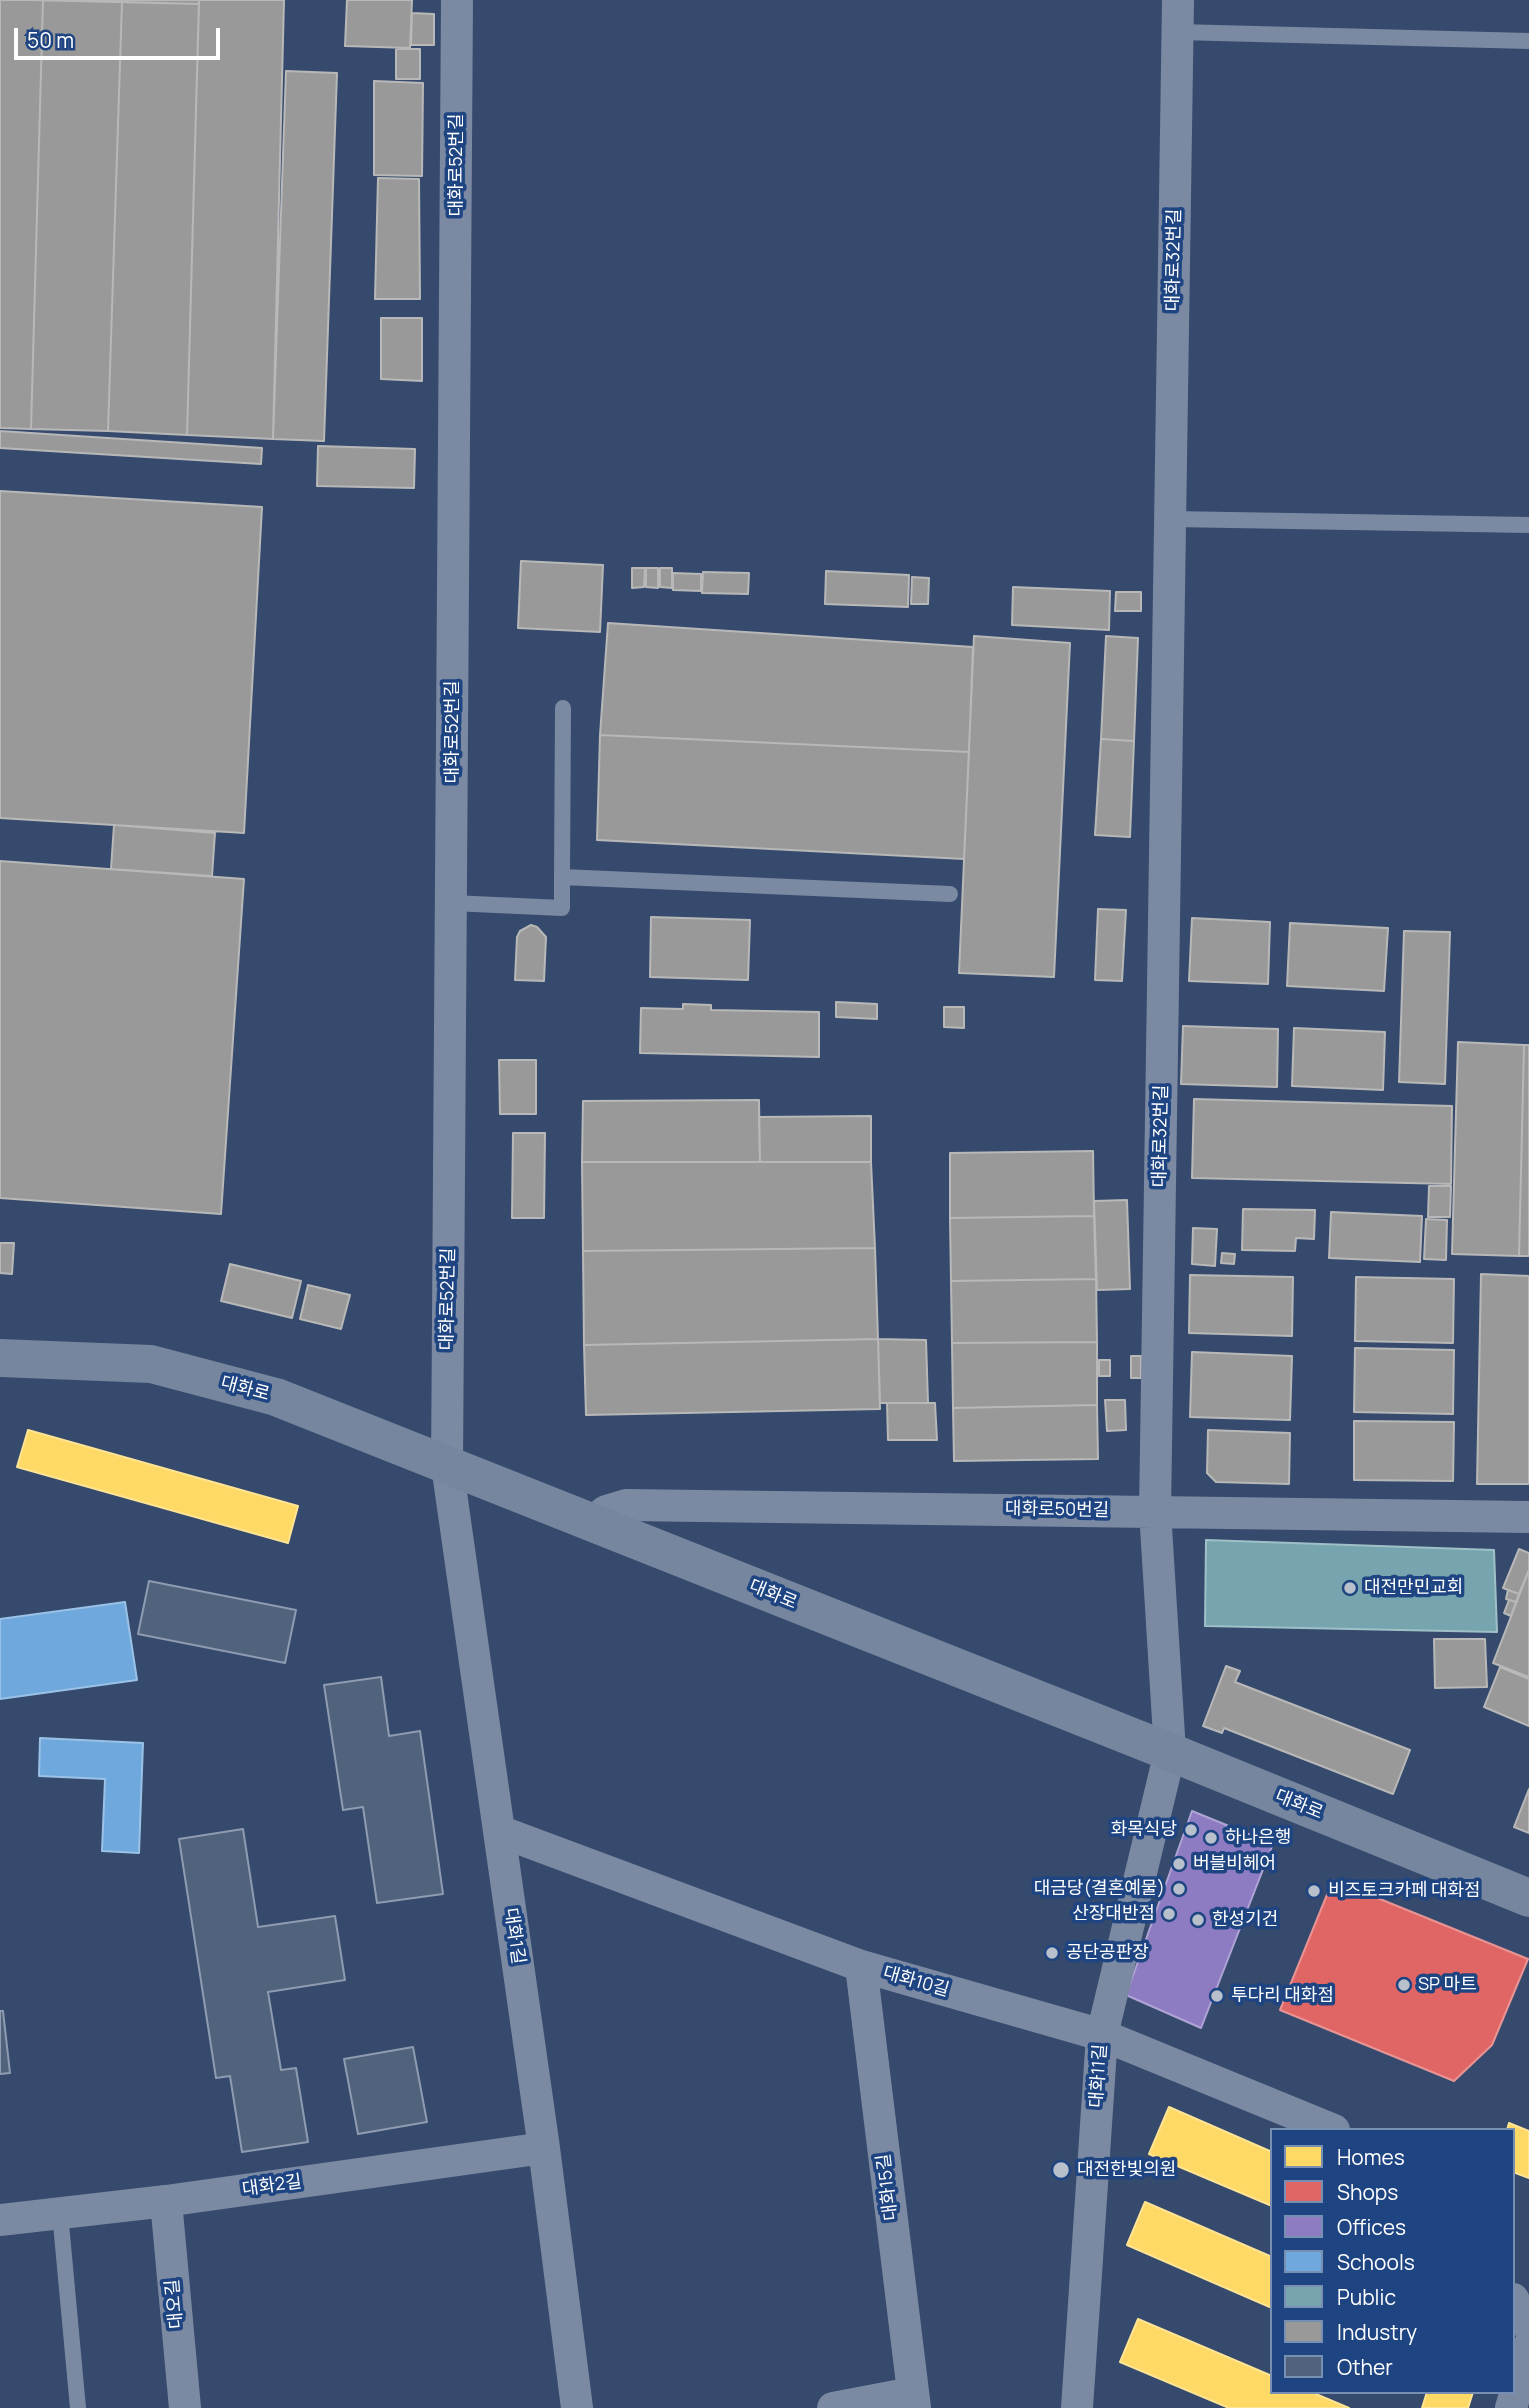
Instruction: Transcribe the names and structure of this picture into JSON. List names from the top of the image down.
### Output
{
  "streets": {
    "main road": ["대화로"],
    "street": [
      "대화로52번길",
      "대화로32번길",
      "대화로50번길",
      "대화1길",
      "대화10길",
      "대화11길",
      "대화2길",
      "대화15길",
      "대오길"
    ]
  },
  "crossings": [
    ["대화로52번길", "대화로"],
    ["대화로52번길", "대화1길"],
    ["대화로32번길", "대화로"],
    ["대화로32번길", "대화로50번길"],
    ["대화로32번길", "대화11길"],
    ["대화로", "대화로50번길"],
    ["대화로", "대화1길"],
    ["대화로", "대화11길"],
    ["대화1길", "대화10길"],
    ["대화1길", "대화2길"],
    ["대화10길", "대화11길"],
    ["대화10길", "대화15길"],
    ["대화2길", "대오길"]
  ],
  "places": [
    "대전만민교회",
    "화목식당",
    "하나은행",
    "버블비헤어",
    "대금당(결혼예물)",
    "비즈토크카페 대화점",
    "산장대반점",
    "한성기건",
    "공단공판장",
    "SP 마트",
    "투다리 대화점",
    "대전한빛의원"
  ],
  "legend": [
    "Homes",
    "Shops",
    "Offices",
    "Schools",
    "Public",
    "Industry",
    "Other"
  ],
  "scale_bar": "50 m"
}
